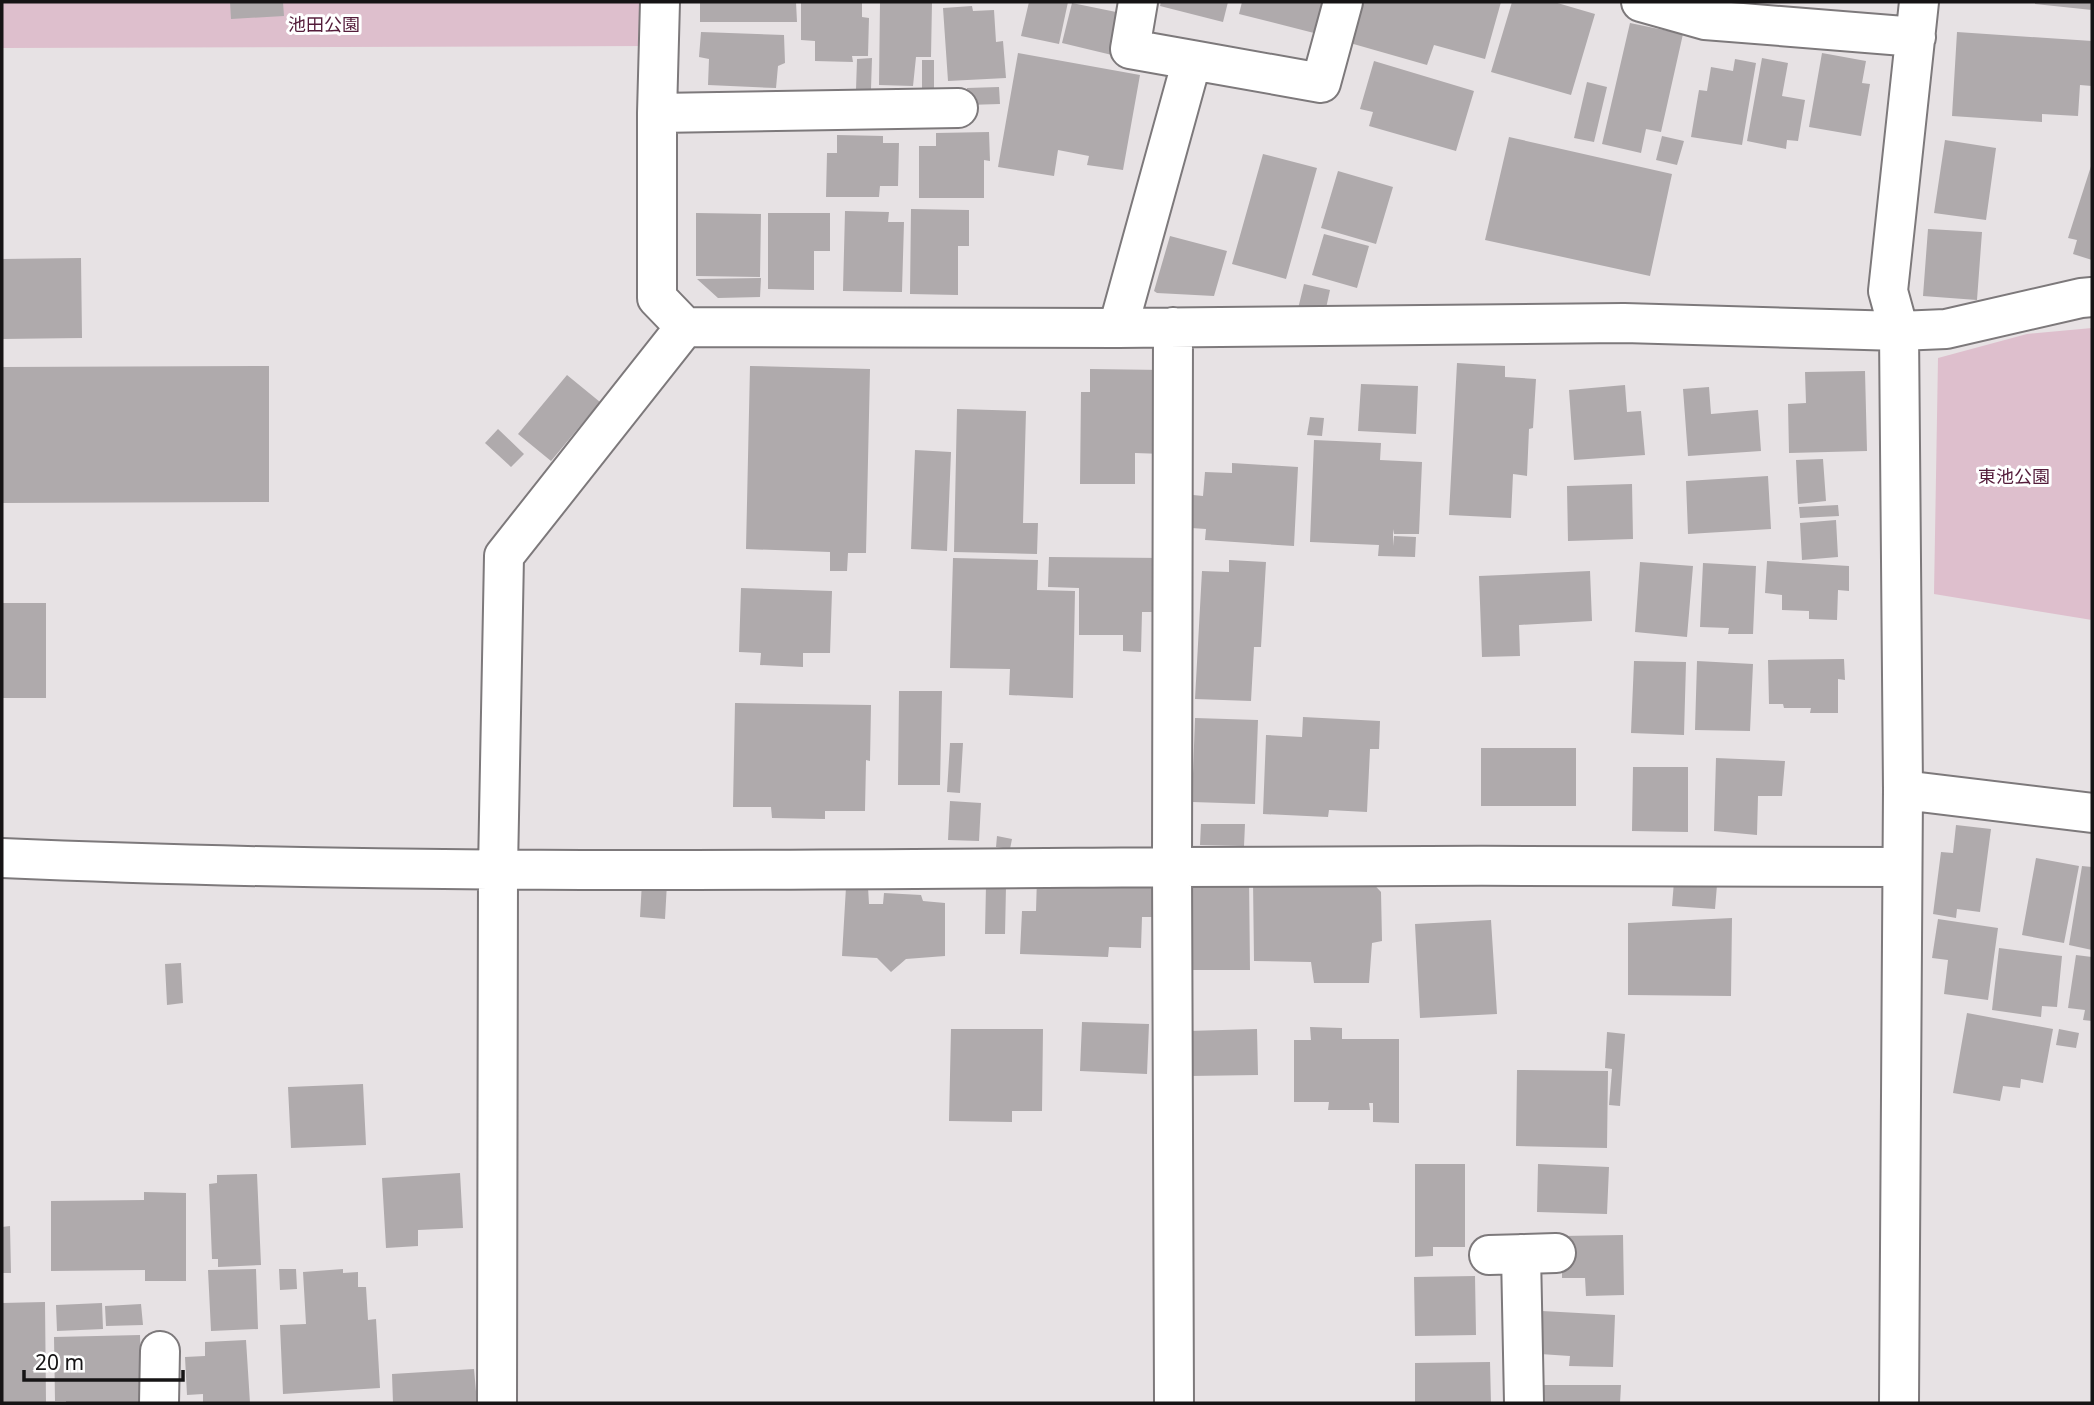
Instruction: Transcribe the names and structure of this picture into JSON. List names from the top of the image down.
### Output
{
  "parks": ["池田公園", "東池公園"],
  "scale_bar": "20 m"
}
